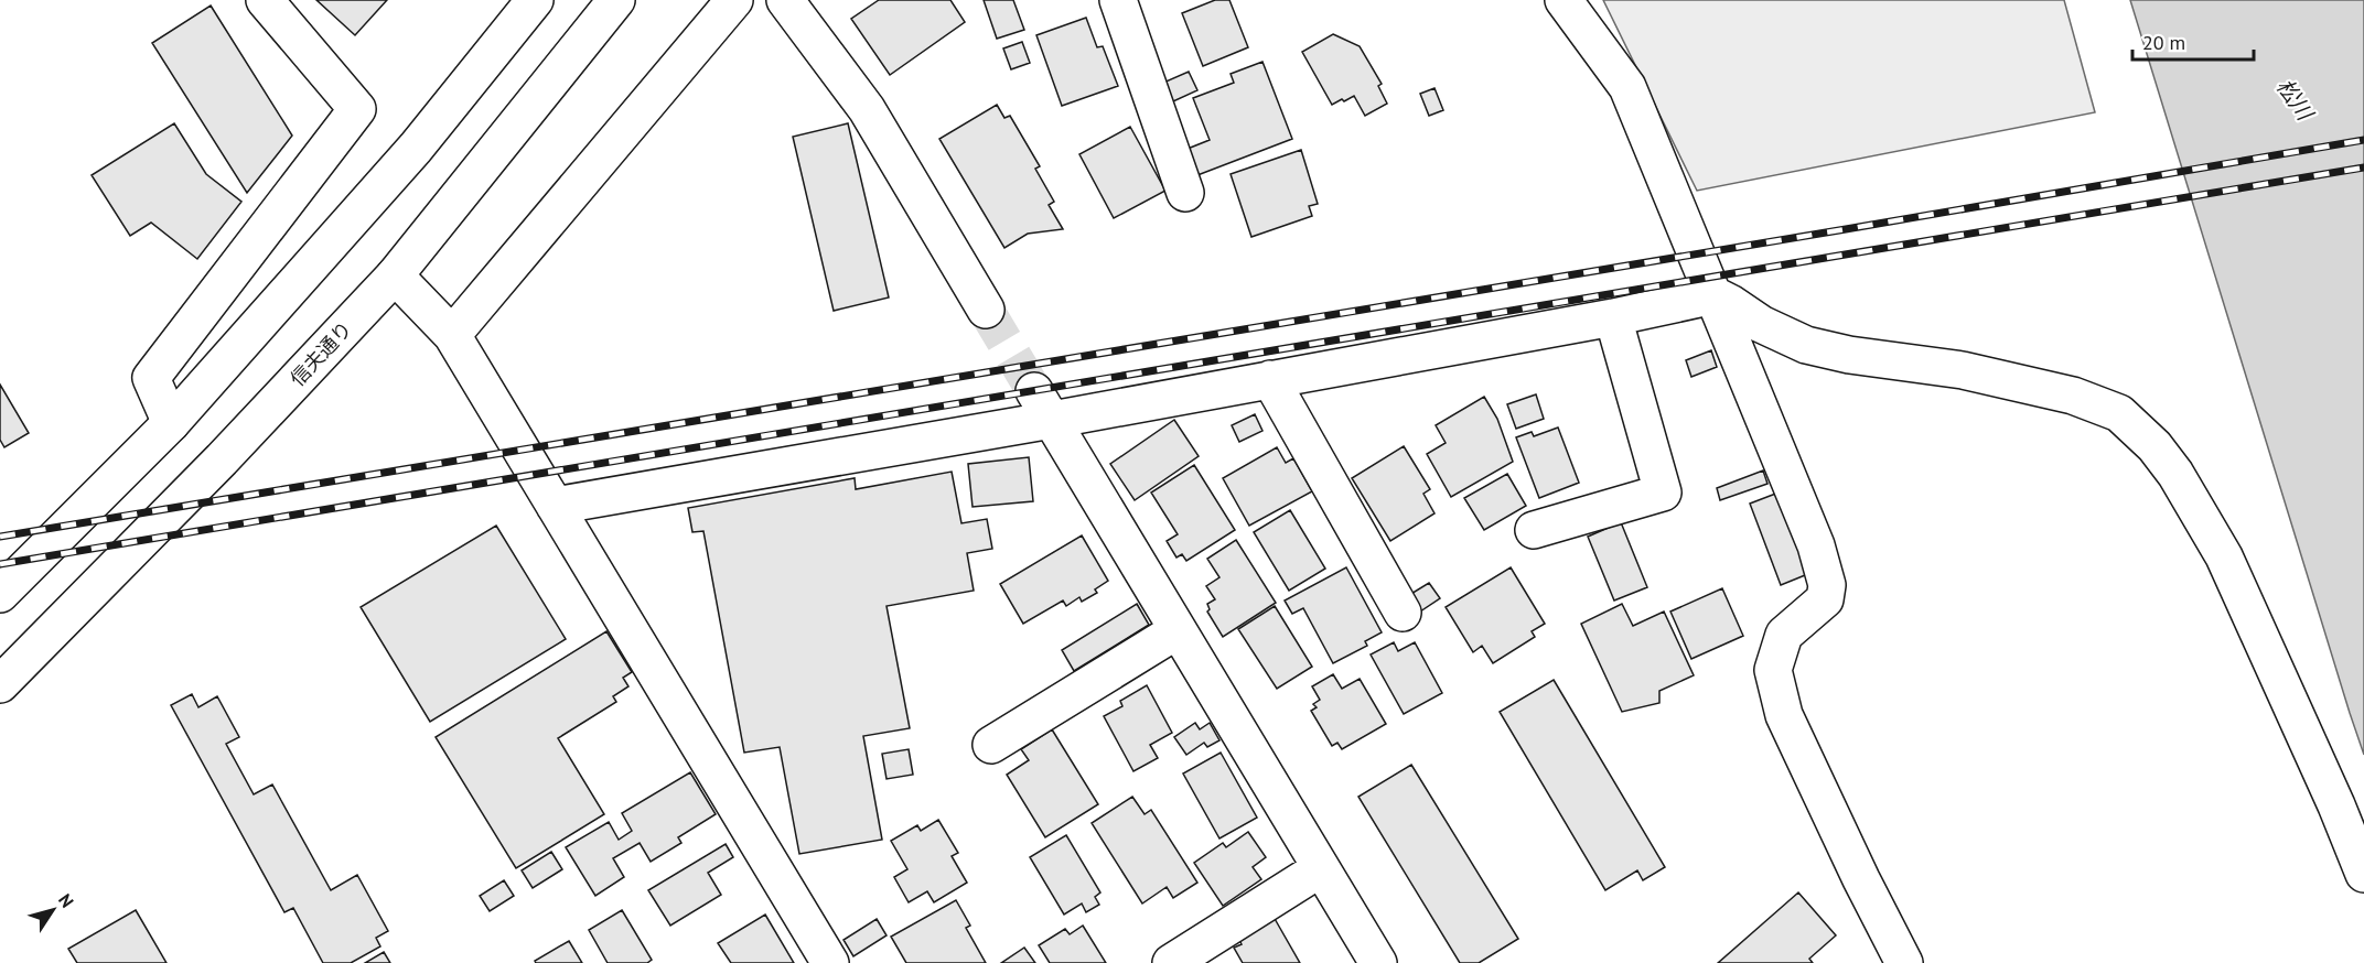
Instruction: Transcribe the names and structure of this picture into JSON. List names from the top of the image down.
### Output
{
  "streets": {
    "main road": ["信夫通り"]
  },
  "water": ["松川"],
  "scale_bar": "20 m",
  "north": "top right"
}
